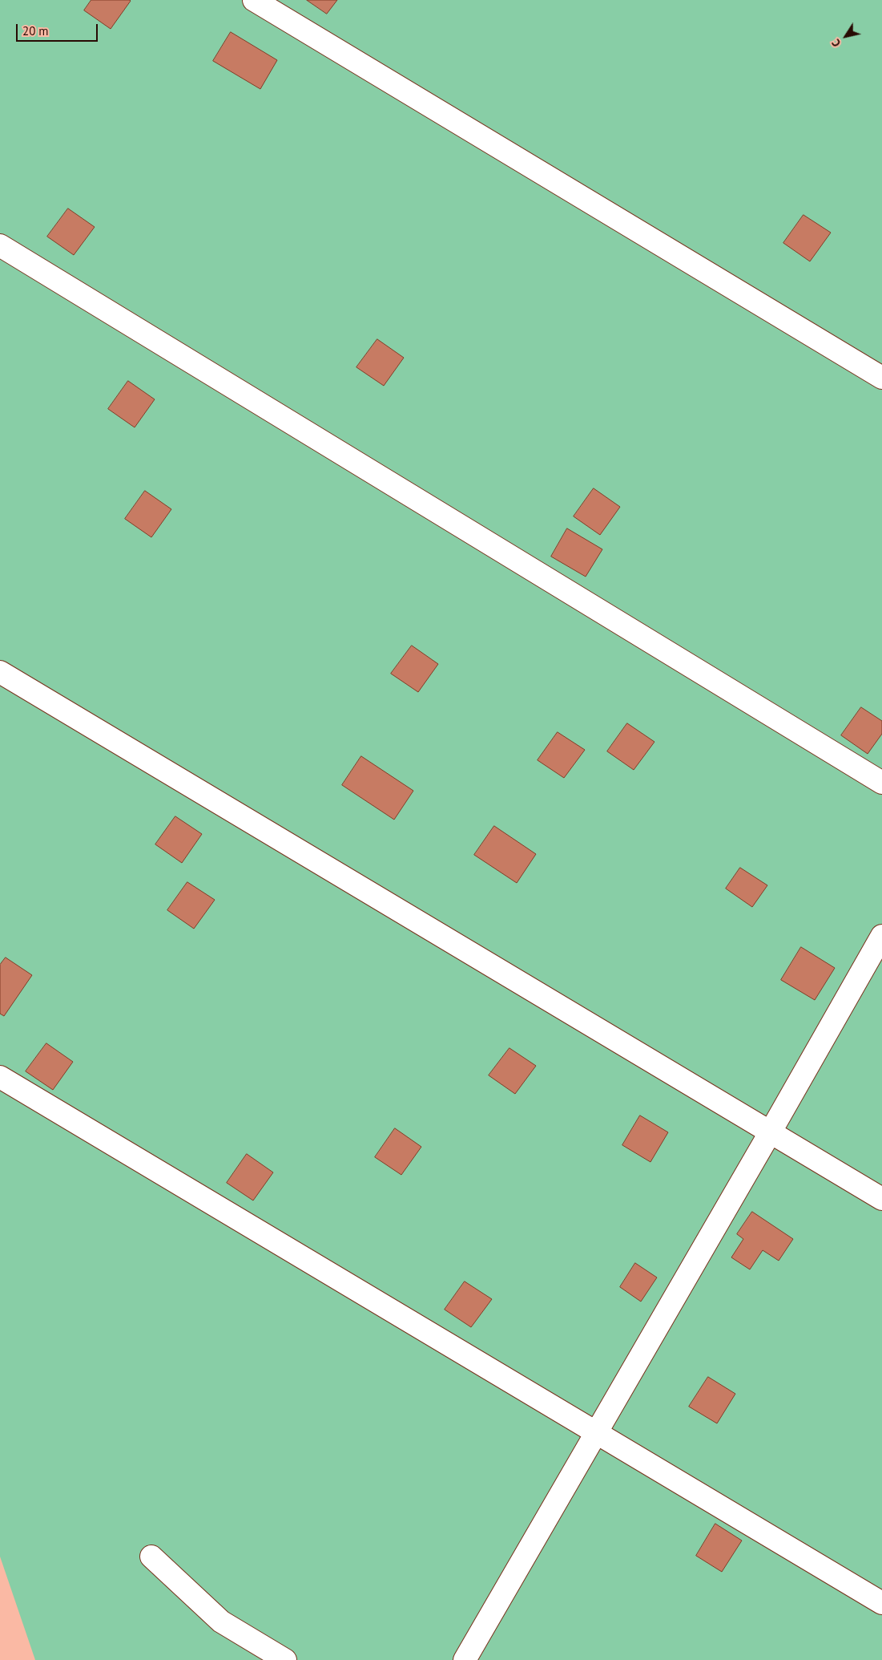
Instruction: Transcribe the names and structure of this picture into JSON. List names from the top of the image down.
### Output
{
  "scale_bar": "20 m",
  "north": "bottom left"
}
